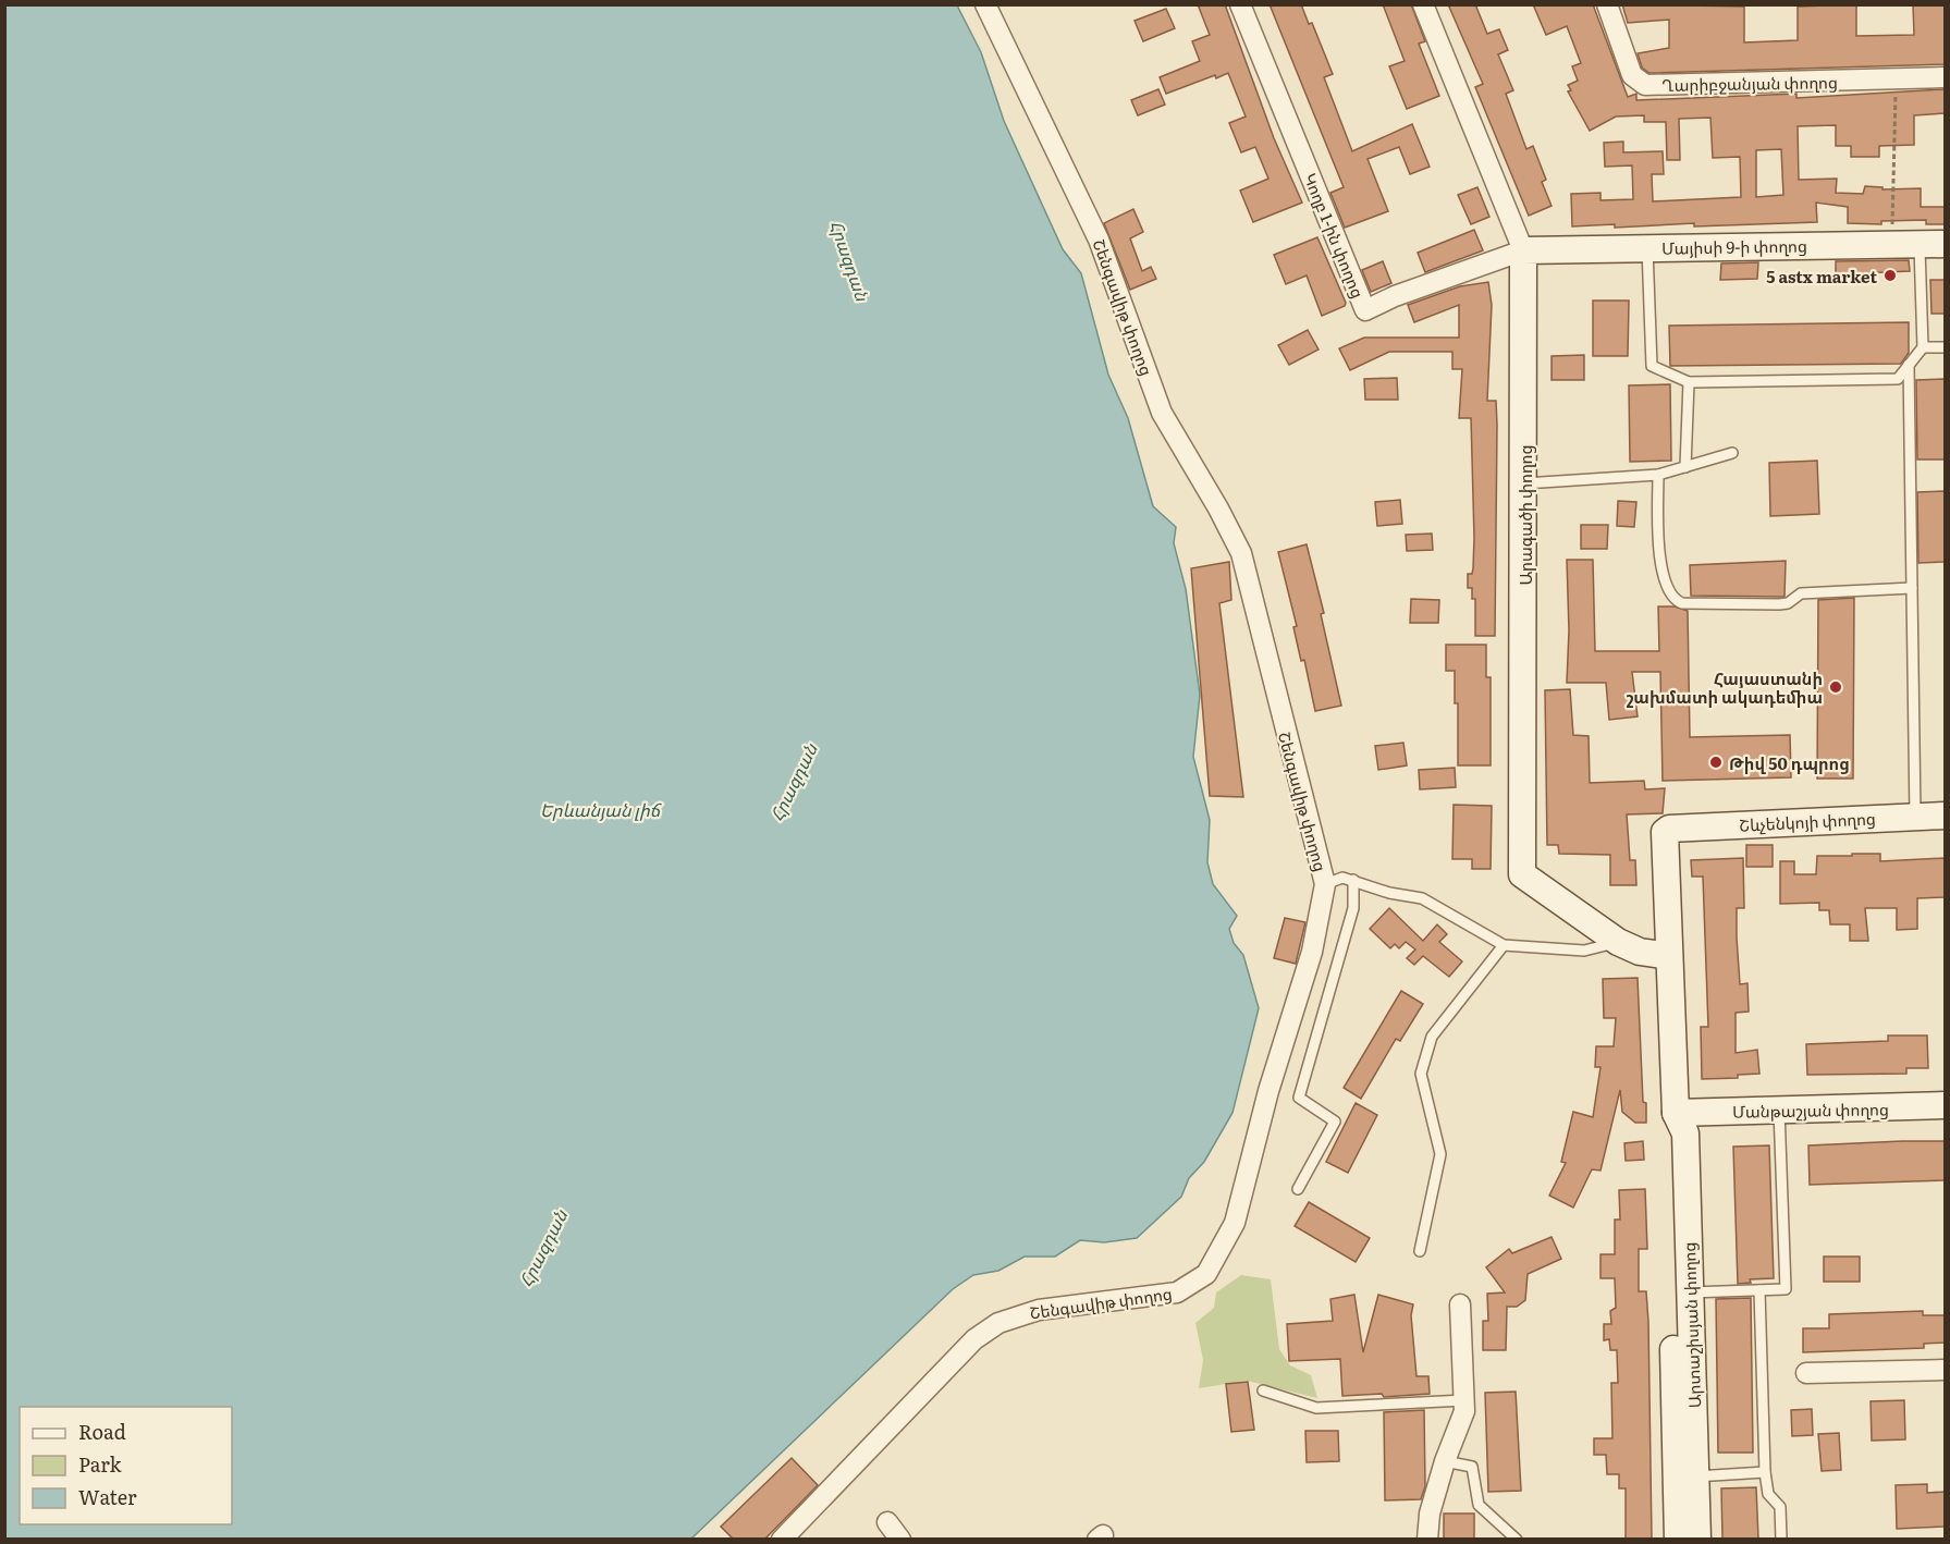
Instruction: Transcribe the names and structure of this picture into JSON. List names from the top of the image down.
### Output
{
  "streets": {
    "street": [
      "Ղարիբջանյան փողոց",
      "Կողբ 1-ին փողոց",
      "Մայիսի 9-ի փողոց",
      "Շենգավիթ փողոց",
      "Արագածի փողոց",
      "Շևչենկոյի փողոց",
      "Մանթաշյան փողոց",
      "Արտաշիսյան փողոց"
    ]
  },
  "crossings": [
    ["Կողբ 1-ին փողոց", "Մայիսի 9-ի փողոց"],
    ["Կողբ 1-ին փողոց", "Արագածի փողոց"],
    ["Մայիսի 9-ի փողոց", "Արագածի փողոց"],
    ["Արագածի փողոց", "Արտաշիսյան փողոց"],
    ["Շևչենկոյի փողոց", "Արտաշիսյան փողոց"],
    ["Մանթաշյան փողոց", "Արտաշիսյան փողոց"]
  ],
  "water": ["Հրազդան", "Երևանյան լիճ"],
  "places": ["5 astx market", "Հայաստանի շախմատի ակադեմիա", "Թիվ 50 դպրոց"],
  "legend": ["Road", "Park", "Water"]
}
